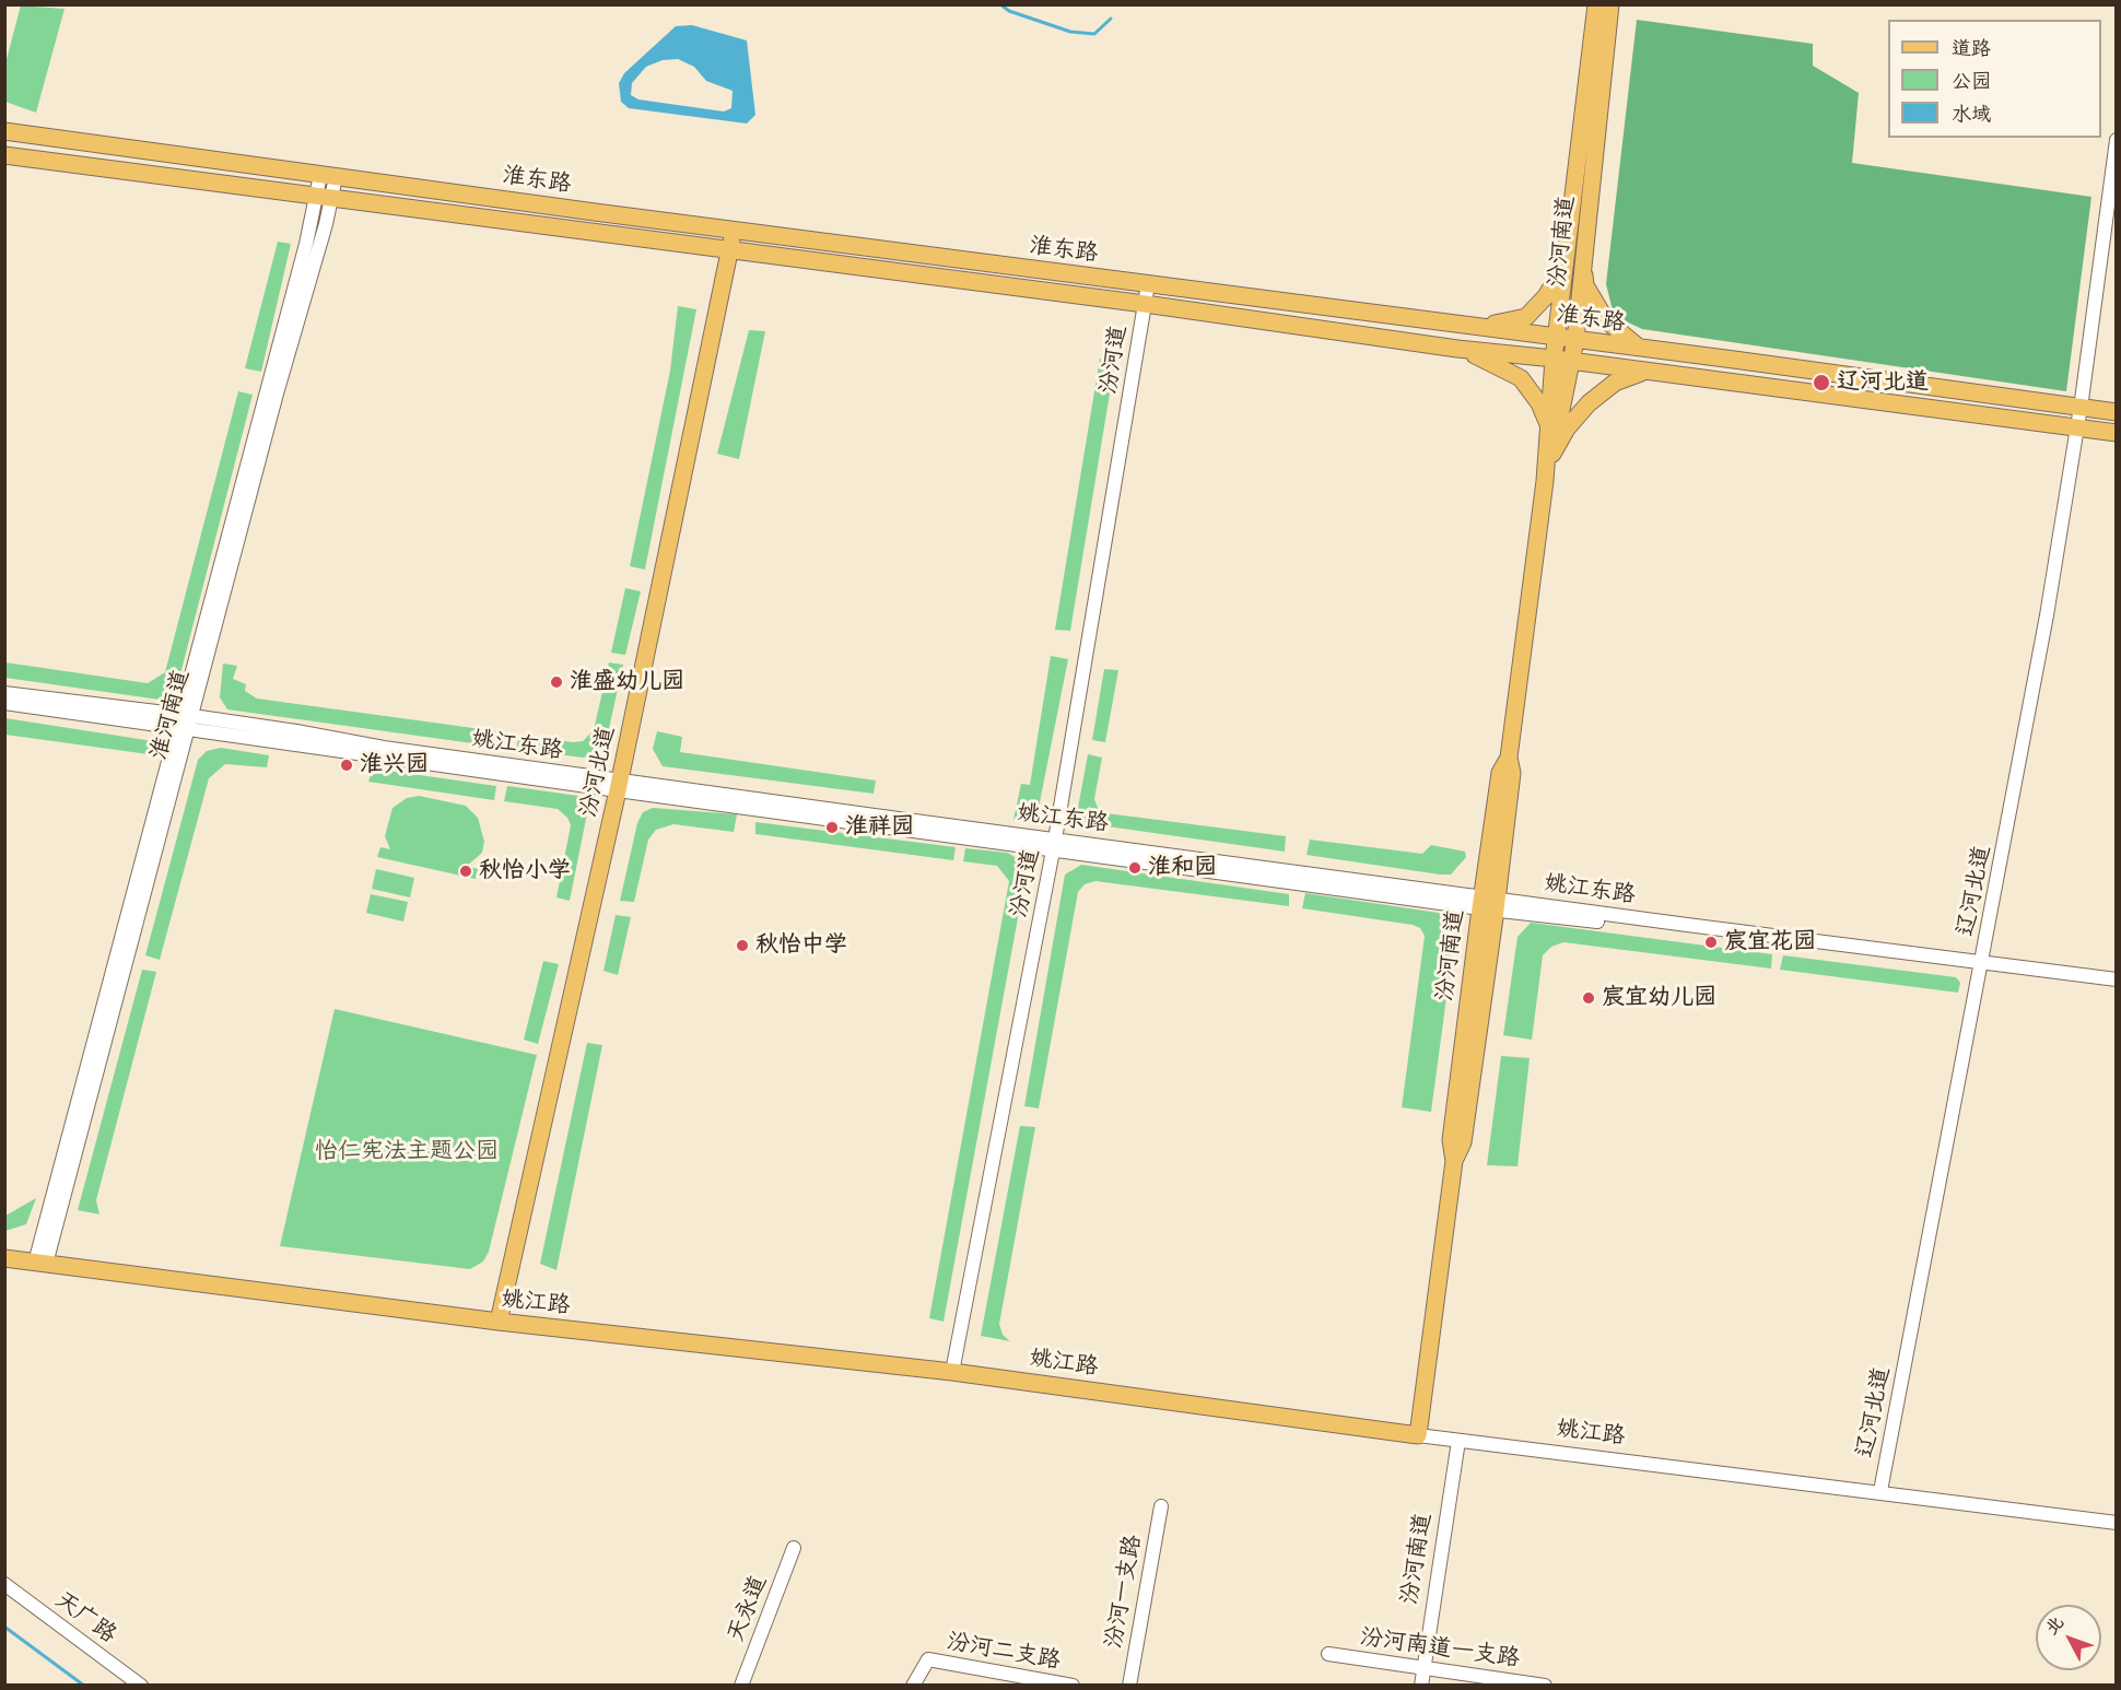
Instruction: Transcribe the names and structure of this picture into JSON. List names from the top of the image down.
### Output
{
  "streets": {
    "main road": [
      "淮东路",
      "汾河南道",
      "汾河北道",
      "姚江路"
    ],
    "street": [
      "汾河道",
      "淮河南道",
      "姚江东路",
      "辽河北道",
      "汾河一支路",
      "天永道",
      "天广路",
      "汾河南道一支路",
      "汾河二支路"
    ]
  },
  "crossings": [
    ["淮东路", "汾河南道"],
    ["淮东路", "汾河道"],
    ["淮东路", "淮河南道"],
    ["淮东路", "汾河北道"],
    ["淮东路", "辽河北道"],
    ["汾河南道", "姚江东路"],
    ["汾河南道", "姚江路"],
    ["汾河南道", "汾河南道一支路"],
    ["汾河道", "姚江东路"],
    ["汾河道", "姚江路"],
    ["淮河南道", "姚江东路"],
    ["淮河南道", "姚江路"],
    ["姚江东路", "汾河北道"],
    ["姚江东路", "辽河北道"],
    ["汾河北道", "姚江路"],
    ["辽河北道", "姚江路"]
  ],
  "parks": ["怡仁宪法主题公园"],
  "places": [
    "辽河北道",
    "淮盛幼儿园",
    "淮兴园",
    "淮祥园",
    "淮和园",
    "秋怡小学",
    "宸宜花园",
    "秋怡中学",
    "宸宜幼儿园"
  ],
  "legend": ["道路", "公园", "水域"],
  "north": "top left"
}
